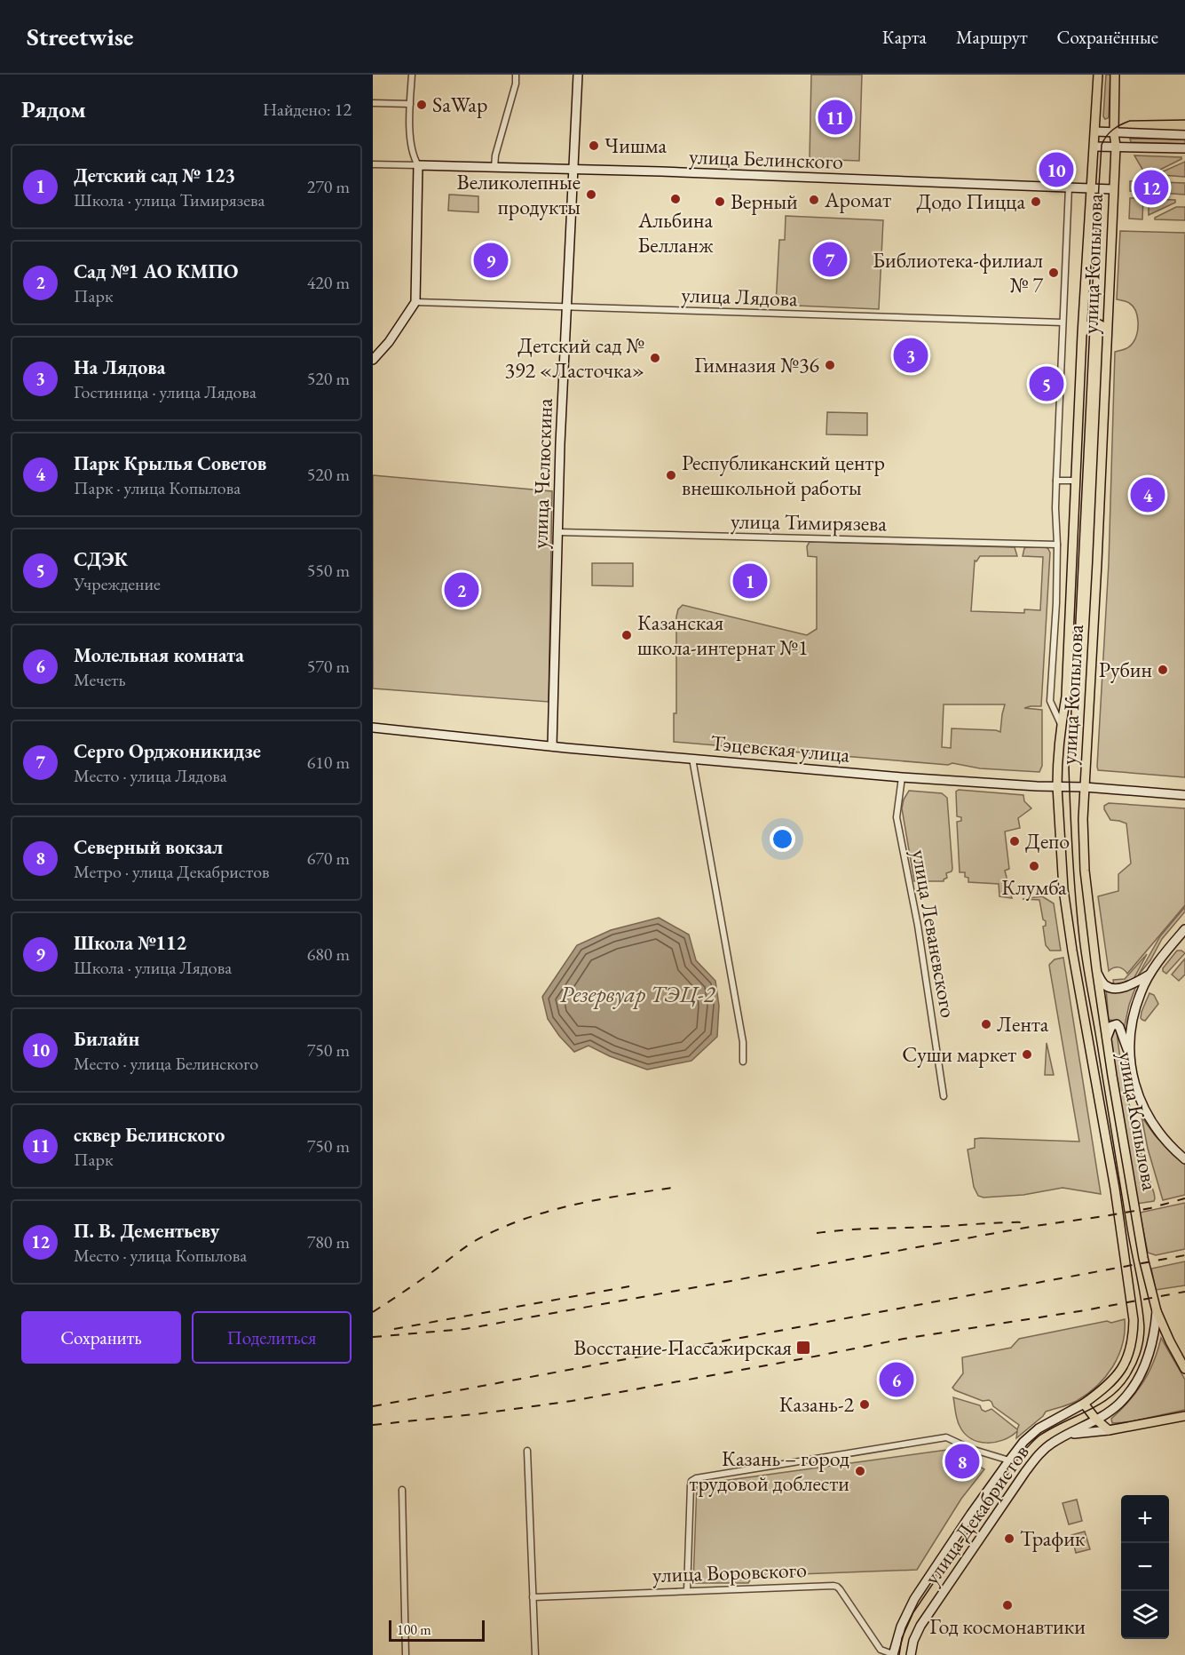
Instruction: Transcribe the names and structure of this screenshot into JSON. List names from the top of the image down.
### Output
{
  "streets": {
    "main road": [
      "улица Белинского",
      "улица Копылова",
      "улица Челюскина",
      "Тэцевская улица",
      "улица Декабристов"
    ],
    "street": [
      "улица Лядова",
      "улица Тимирязева",
      "улица Леваневского",
      "улица Воровского"
    ]
  },
  "crossings": [
    ["улица Белинского", "улица Копылова"],
    ["улица Белинского", "улица Челюскина"],
    ["улица Копылова", "улица Лядова"],
    ["улица Копылова", "улица Тимирязева"],
    ["улица Копылова", "Тэцевская улица"],
    ["улица Копылова", "улица Декабристов"],
    ["улица Лядова", "улица Челюскина"],
    ["улица Челюскина", "улица Тимирязева"],
    ["улица Челюскина", "Тэцевская улица"],
    ["Тэцевская улица", "улица Леваневского"],
    ["улица Декабристов", "улица Воровского"]
  ],
  "water": ["Резервуар ТЭЦ-2"],
  "places": {
    "other": [
      "SaWap",
      "Чишма",
      "Великолепные продукты",
      "Альбина Белланж",
      "Аромат",
      "Верный",
      "Додо Пицца",
      "Библиотека-филиал № 7",
      "Детский сад № 392 «Ласточка»",
      "Гимназия №36",
      "Республиканский центр внешкольной работы",
      "Казанская школа-интернат №1",
      "Рубин",
      "Депо",
      "Клумба",
      "Лента",
      "Суши маркет",
      "Казань-2",
      "Казань – город трудовой доблести",
      "Трафик",
      "Год космонавтики"
    ],
    "transit": ["Восстание-Пассажирская"]
  },
  "scale_bar": "100 m",
  "page": {
    "header": "Streetwise",
    "nav": ["Карта", "Маршрут", "Сохранённые"],
    "heading": ["Рядом", "Найдено: 12"],
    "pins": [
      "11",
      "10",
      "12",
      "7",
      "9",
      "3",
      "5",
      "4",
      "1",
      "2",
      "6",
      "8"
    ],
    "list": [
      {
        "mark": "1",
        "name": "Детский сад № 123",
        "note": "Школа · улица Тимирязева",
        "value": "270 m"
      },
      {
        "mark": "2",
        "name": "Сад №1 АО КМПО",
        "note": "Парк",
        "value": "420 m"
      },
      {
        "mark": "3",
        "name": "На Лядова",
        "note": "Гостиница · улица Лядова",
        "value": "520 m"
      },
      {
        "mark": "4",
        "name": "Парк Крылья Советов",
        "note": "Парк · улица Копылова",
        "value": "520 m"
      },
      {
        "mark": "5",
        "name": "СДЭК",
        "note": "Учреждение",
        "value": "550 m"
      },
      {
        "mark": "6",
        "name": "Молельная комната",
        "note": "Мечеть",
        "value": "570 m"
      },
      {
        "mark": "7",
        "name": "Серго Орджоникидзе",
        "note": "Место · улица Лядова",
        "value": "610 m"
      },
      {
        "mark": "8",
        "name": "Северный вокзал",
        "note": "Метро · улица Декабристов",
        "value": "670 m"
      },
      {
        "mark": "9",
        "name": "Школа №112",
        "note": "Школа · улица Лядова",
        "value": "680 m"
      },
      {
        "mark": "10",
        "name": "Билайн",
        "note": "Место · улица Белинского",
        "value": "750 m"
      },
      {
        "mark": "11",
        "name": "сквер Белинского",
        "note": "Парк",
        "value": "750 m"
      },
      {
        "mark": "12",
        "name": "П. В. Дементьеву",
        "note": "Место · улица Копылова",
        "value": "780 m"
      }
    ],
    "buttons": ["Сохранить", "Поделиться"],
    "map_buttons": ["+", "−"],
    "scale": "100 m"
  }
}
